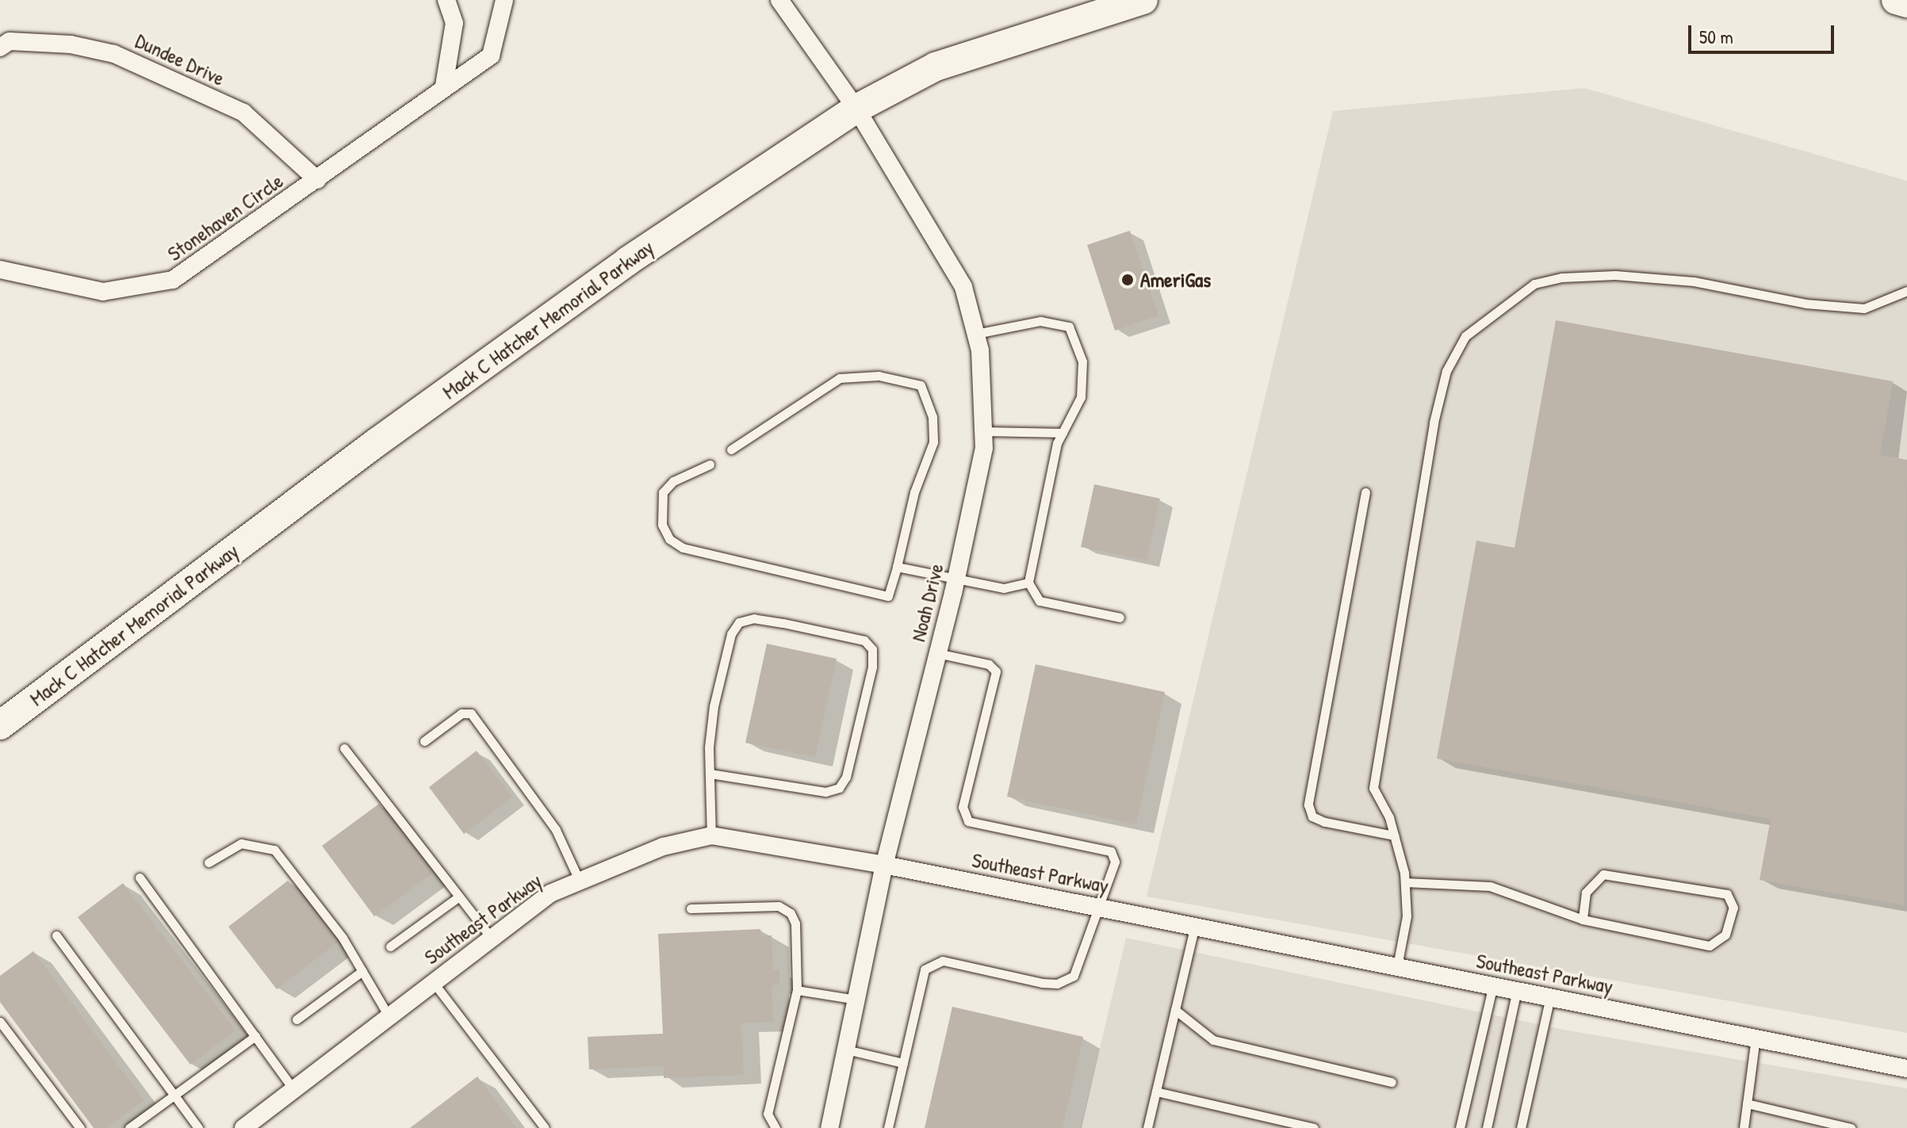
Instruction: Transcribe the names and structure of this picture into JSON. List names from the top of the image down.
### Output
{
  "streets": {
    "main road": ["Mack C Hatcher Memorial Parkway"],
    "street": [
      "Dundee Drive",
      "Stonehaven Circle",
      "Noah Drive",
      "Southeast Parkway"
    ]
  },
  "crossings": [
    ["Dundee Drive", "Stonehaven Circle"],
    ["Mack C Hatcher Memorial Parkway", "Noah Drive"],
    ["Noah Drive", "Southeast Parkway"]
  ],
  "places": ["AmeriGas"],
  "scale_bar": "50 m"
}
